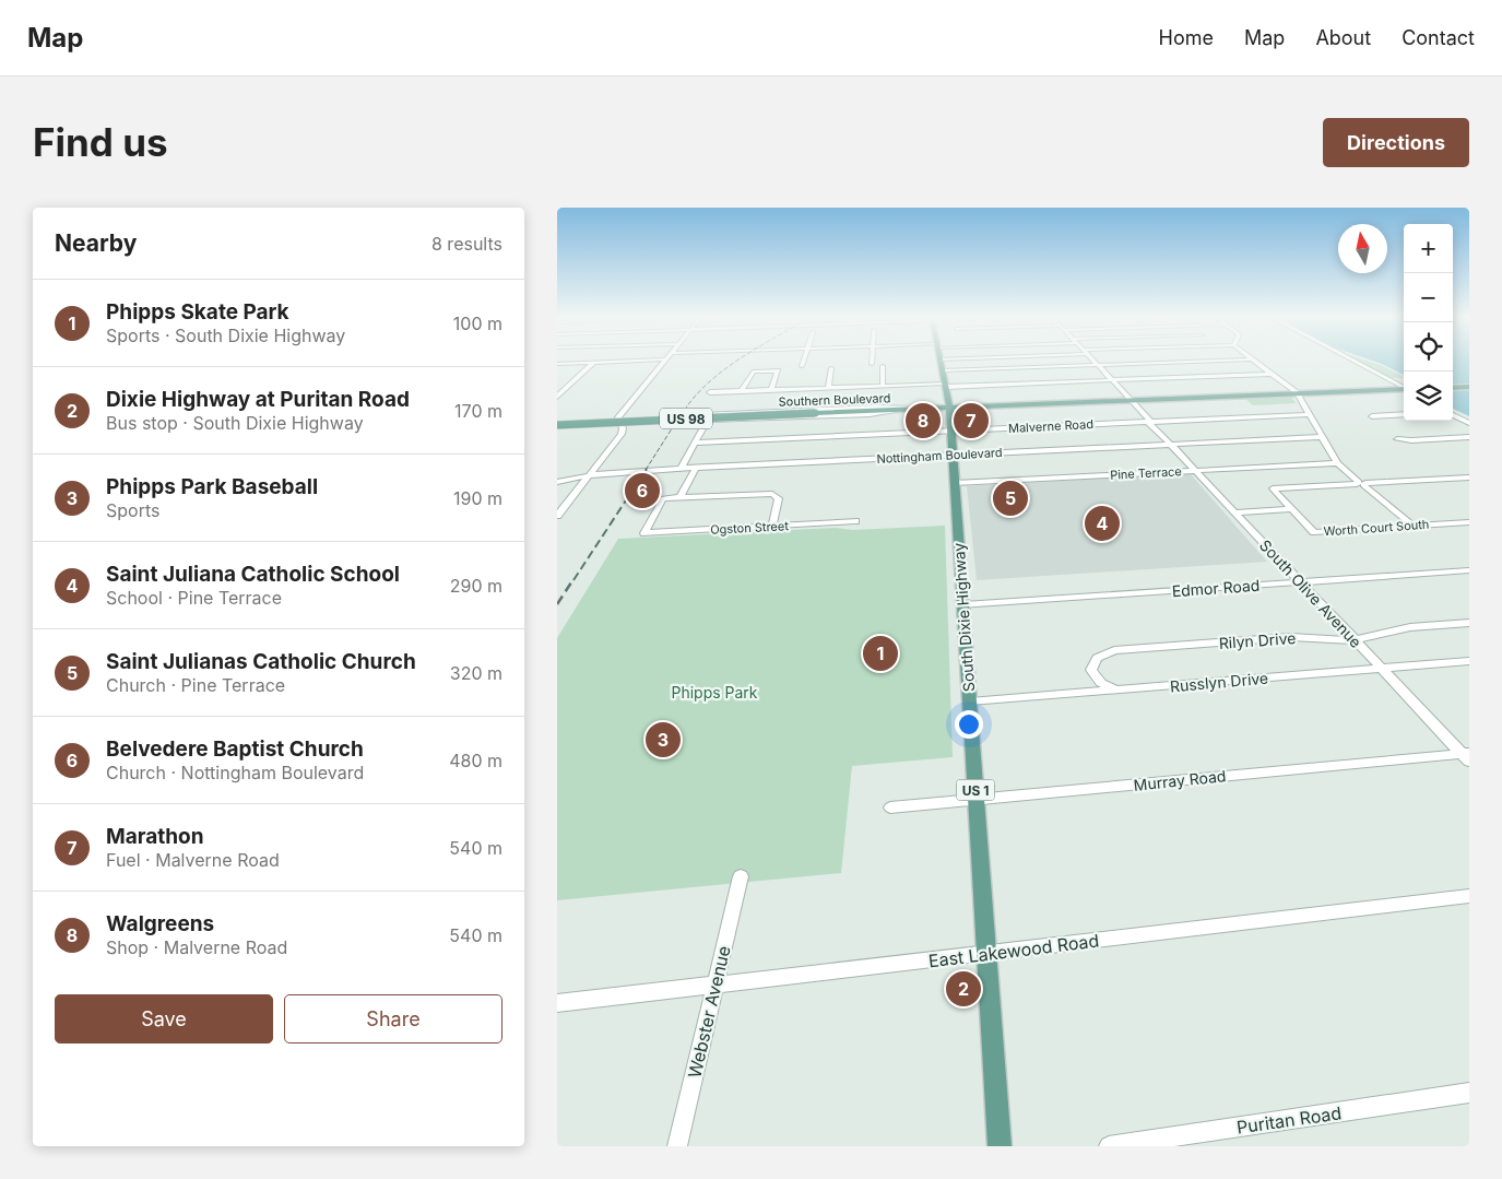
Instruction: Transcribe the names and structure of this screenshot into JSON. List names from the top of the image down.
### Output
{
  "streets": {
    "main road": [
      "Southern Boulevard",
      "US 98",
      "South Dixie Highway",
      "US 1"
    ],
    "street": [
      "Malverne Road",
      "Nottingham Boulevard",
      "Pine Terrace",
      "Ogston Street",
      "Worth Court South",
      "Edmor Road",
      "South Olive Avenue",
      "Rilyn Drive",
      "Russlyn Drive",
      "Murray Road",
      "East Lakewood Road",
      "Webster Avenue",
      "Puritan Road"
    ]
  },
  "crossings": [
    ["Southern Boulevard", "South Olive Avenue"],
    ["Southern Boulevard", "South Dixie Highway"],
    ["Malverne Road", "South Olive Avenue"],
    ["Malverne Road", "South Dixie Highway"],
    ["Nottingham Boulevard", "South Olive Avenue"],
    ["Nottingham Boulevard", "South Dixie Highway"],
    ["Pine Terrace", "South Olive Avenue"],
    ["Pine Terrace", "South Dixie Highway"],
    ["Edmor Road", "South Olive Avenue"],
    ["Edmor Road", "South Dixie Highway"],
    ["South Olive Avenue", "Rilyn Drive"],
    ["South Olive Avenue", "Russlyn Drive"],
    ["South Olive Avenue", "Murray Road"],
    ["South Dixie Highway", "Russlyn Drive"],
    ["South Dixie Highway", "Murray Road"],
    ["South Dixie Highway", "East Lakewood Road"],
    ["Rilyn Drive", "Russlyn Drive"],
    ["East Lakewood Road", "Webster Avenue"]
  ],
  "parks": ["Phipps Park"],
  "north": "top",
  "page": {
    "header": "Map",
    "nav": [
      "Home",
      "Map",
      "About",
      "Contact"
    ],
    "buttons": [
      "Directions",
      ["Save", "Share"]
    ],
    "title": "Find us",
    "heading": ["Nearby", "8 results"],
    "map_buttons": ["+", "−"],
    "list": [
      {
        "mark": "1",
        "name": "Phipps Skate Park",
        "note": "Sports · South Dixie Highway",
        "value": "100 m"
      },
      {
        "mark": "2",
        "name": "Dixie Highway at Puritan Road",
        "note": "Bus stop · South Dixie Highway",
        "value": "170 m"
      },
      {
        "mark": "3",
        "name": "Phipps Park Baseball",
        "note": "Sports",
        "value": "190 m"
      },
      {
        "mark": "4",
        "name": "Saint Juliana Catholic School",
        "note": "School · Pine Terrace",
        "value": "290 m"
      },
      {
        "mark": "5",
        "name": "Saint Julianas Catholic Church",
        "note": "Church · Pine Terrace",
        "value": "320 m"
      },
      {
        "mark": "6",
        "name": "Belvedere Baptist Church",
        "note": "Church · Nottingham Boulevard",
        "value": "480 m"
      },
      {
        "mark": "7",
        "name": "Marathon",
        "note": "Fuel · Malverne Road",
        "value": "540 m"
      },
      {
        "mark": "8",
        "name": "Walgreens",
        "note": "Shop · Malverne Road",
        "value": "540 m"
      }
    ],
    "pins": [
      "7",
      "8",
      "6",
      "5",
      "4",
      "1",
      "3",
      "2"
    ]
  }
}
